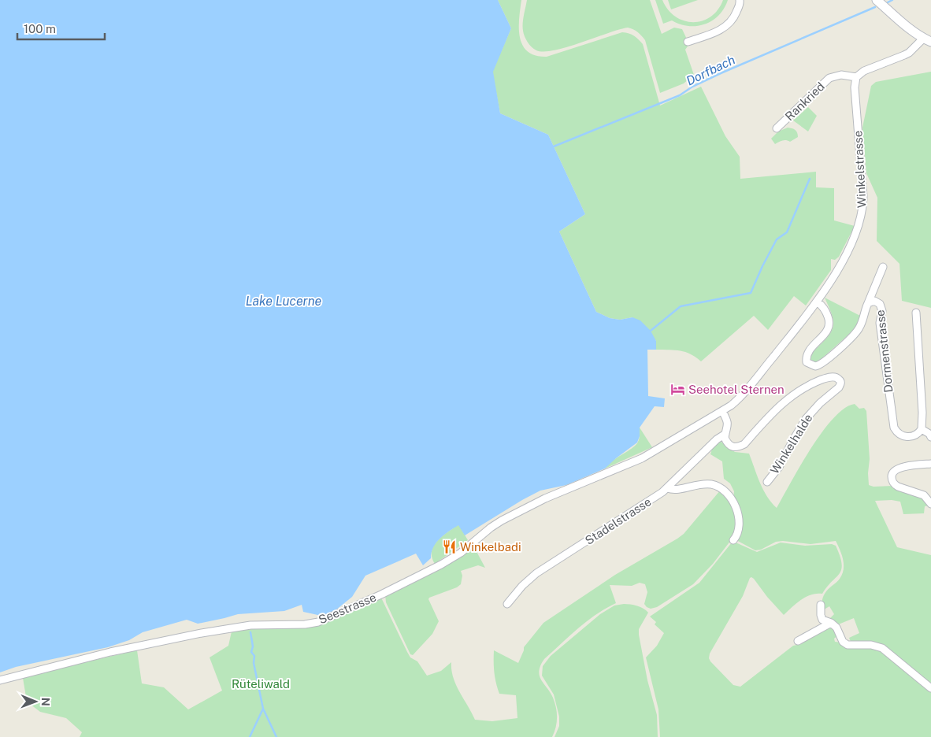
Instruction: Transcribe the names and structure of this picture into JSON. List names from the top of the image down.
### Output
{
  "streets": {
    "street": [
      "Rankried",
      "Winkelstrasse",
      "Dormenstrasse",
      "Winkelhalde",
      "Stadelstrasse",
      "Seestrasse"
    ]
  },
  "crossings": [
    ["Rankried", "Winkelstrasse"],
    ["Winkelstrasse", "Dormenstrasse"],
    ["Winkelstrasse", "Winkelhalde"],
    ["Winkelstrasse", "Seestrasse"],
    ["Winkelhalde", "Stadelstrasse"],
    ["Winkelhalde", "Seestrasse"]
  ],
  "water": ["Dorfbach", "Lake Lucerne"],
  "parks": ["Rüteliwald"],
  "places": {
    "hotel": ["Seehotel Sternen"],
    "restaurant": ["Winkelbadi"]
  },
  "scale_bar": "100 m",
  "north": "right"
}
